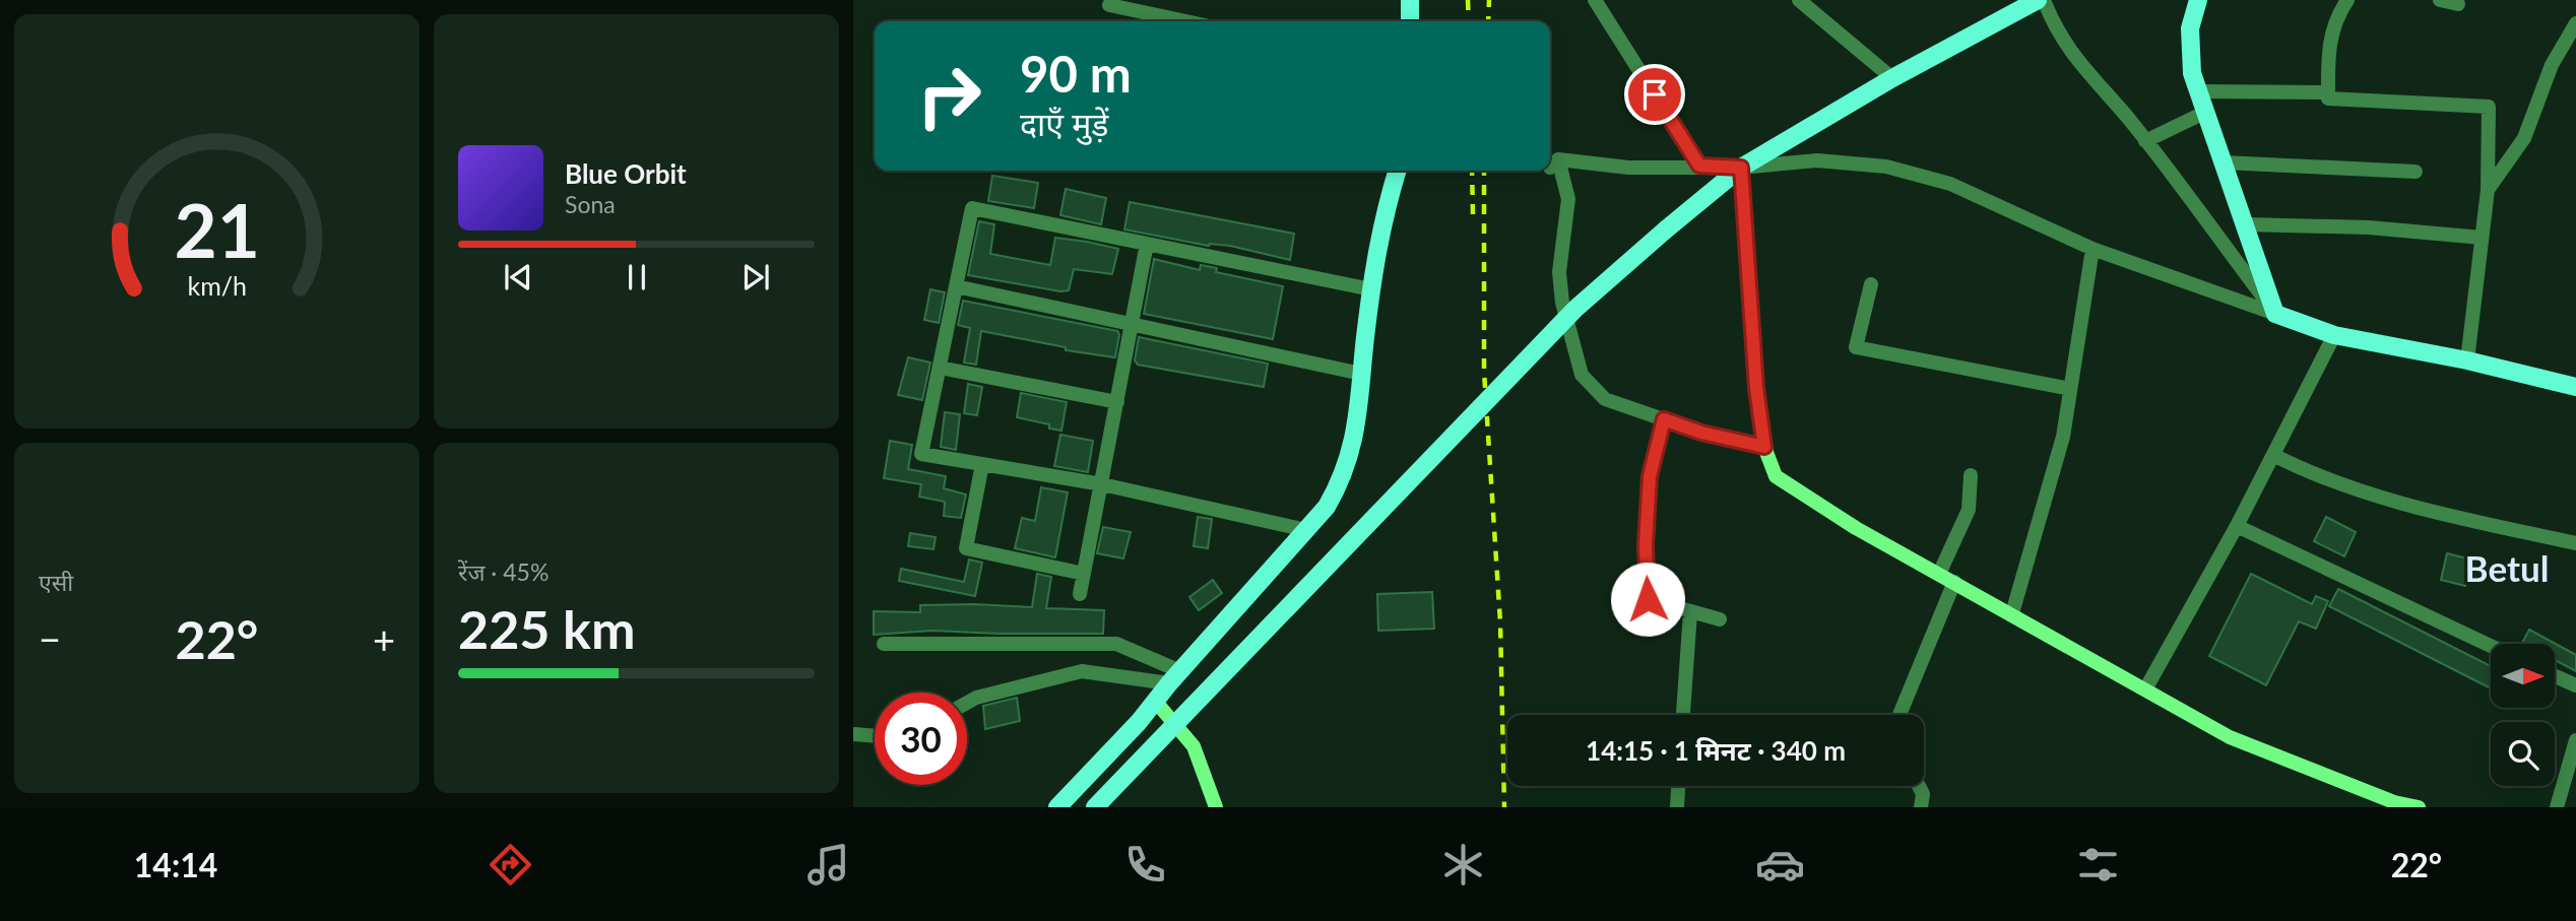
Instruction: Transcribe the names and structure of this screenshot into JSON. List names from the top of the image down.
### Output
{
  "districts": ["Betul"],
  "north": "right",
  "page": {
    "turn": ["90 m", "दाएँ मुड़ें"],
    "song": ["Blue Orbit", "Sona"],
    "tile": [
      "एसी",
      ["रेंज · 45%", "225 km"]
    ],
    "heat": ["−", "22°", "+"],
    "limit": "30",
    "trip": "14:15 · 1 मिनट · 340 m",
    "tabs": ["14:14", "22°"],
    "gauge": ["21", "km/h"]
  }
}
